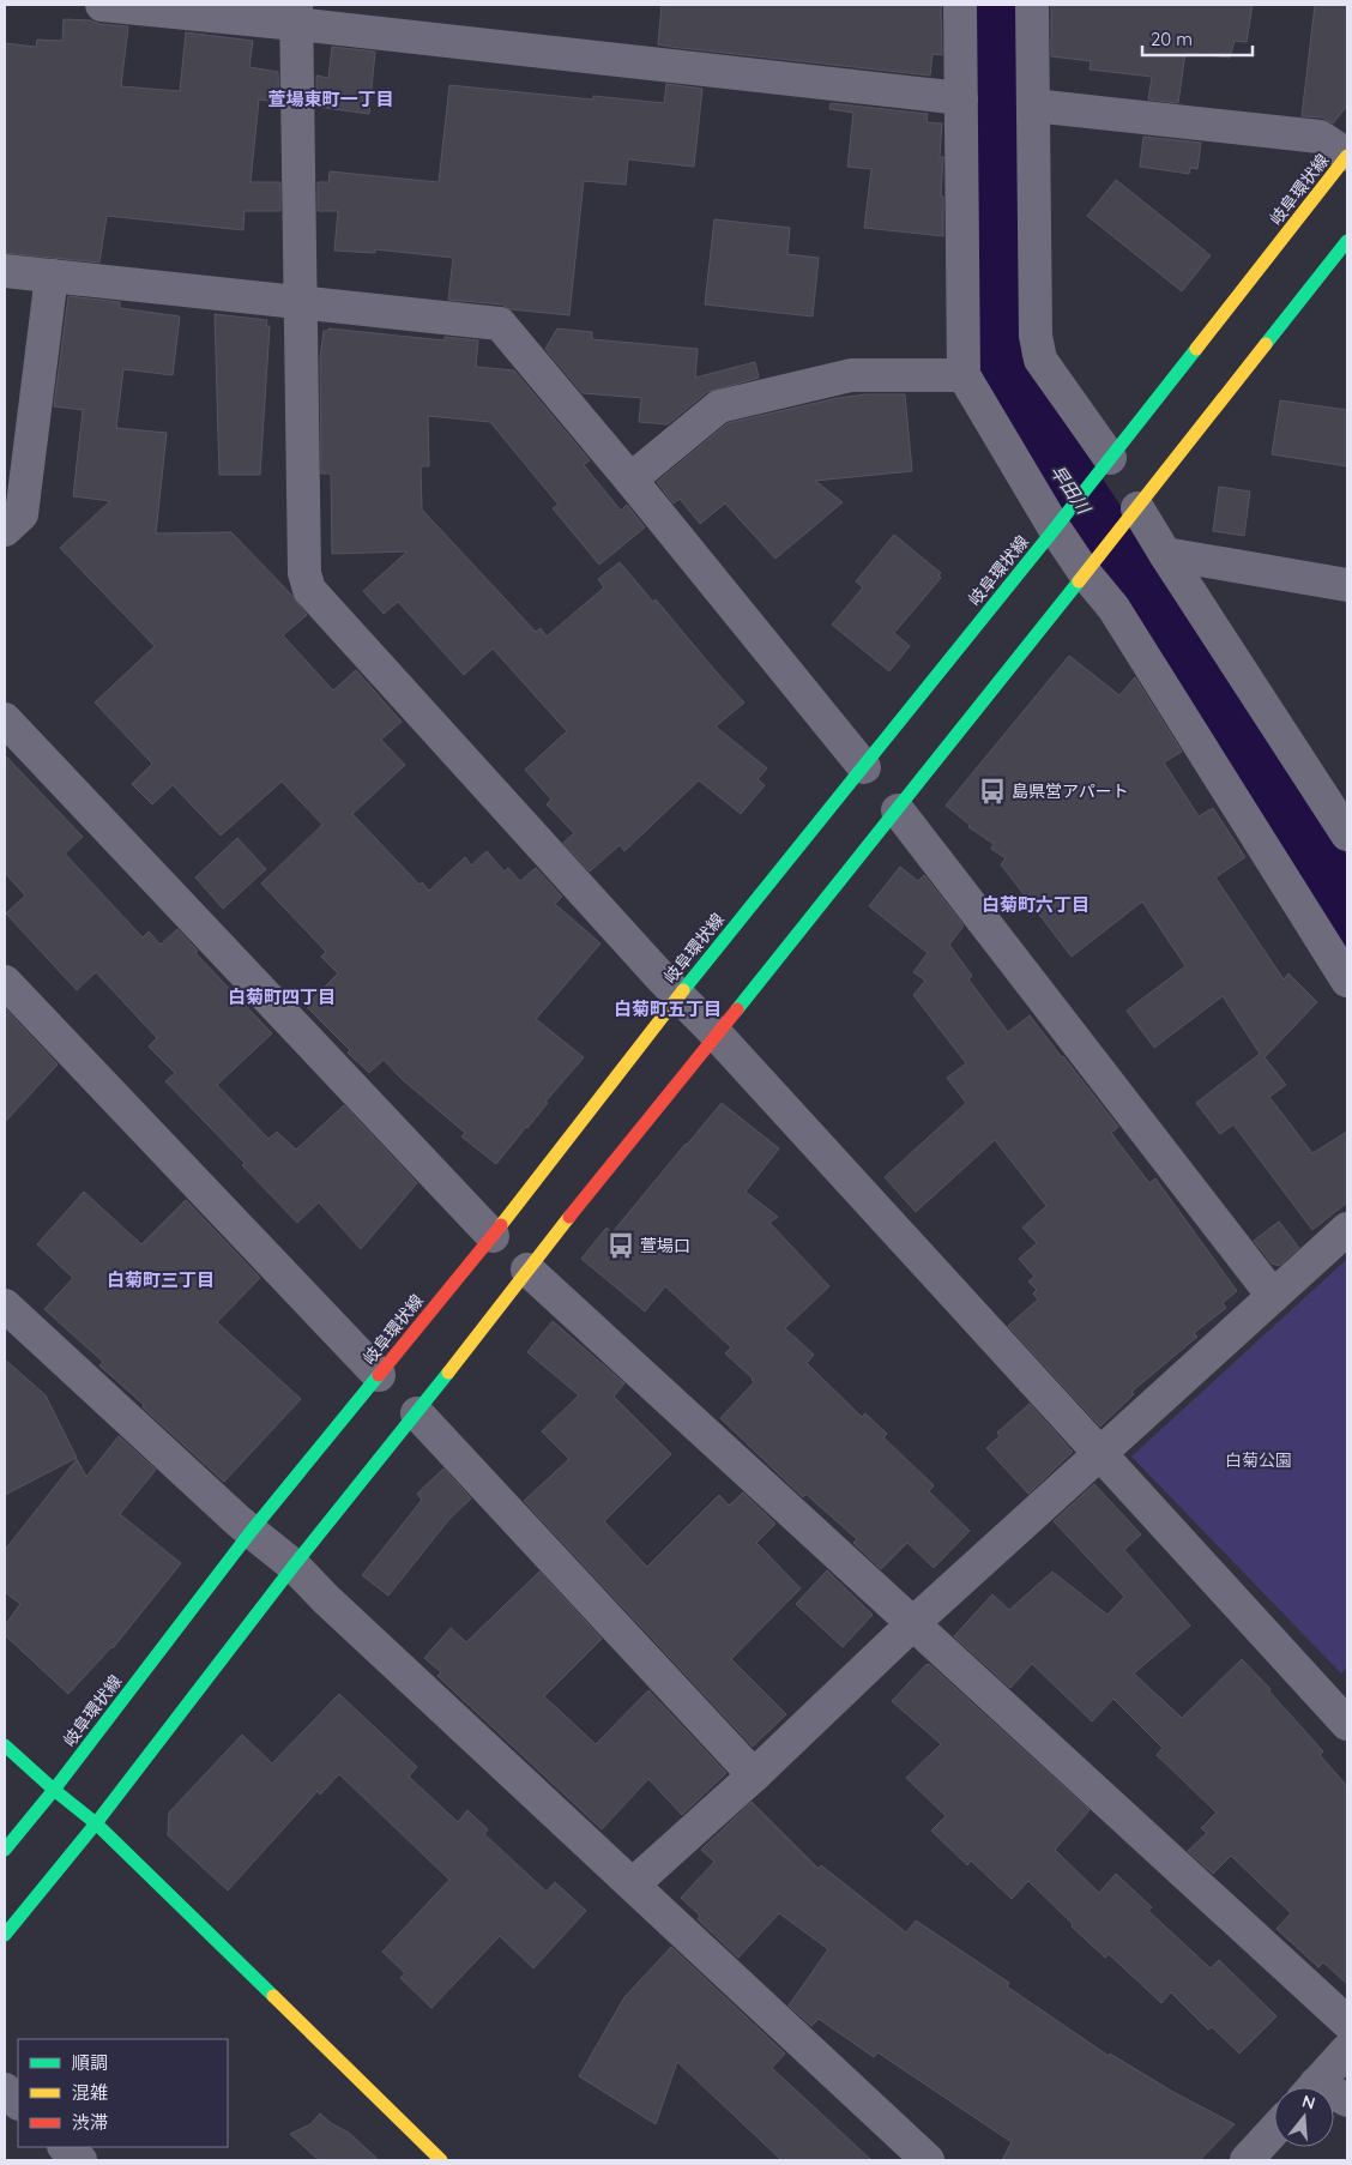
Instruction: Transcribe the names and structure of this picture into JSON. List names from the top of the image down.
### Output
{
  "streets": {
    "main road": ["岐阜環状線"]
  },
  "districts": [
    "萱場東町一丁目",
    "白菊町六丁目",
    "白菊町四丁目",
    "白菊町五丁目",
    "白菊町三丁目"
  ],
  "water": ["早田川"],
  "parks": ["白菊公園"],
  "places": {
    "bus stop": ["島県営アパート", "萱場口"]
  },
  "legend": ["順調", "混雑", "渋滞"],
  "scale_bar": "20 m",
  "north": "top"
}
